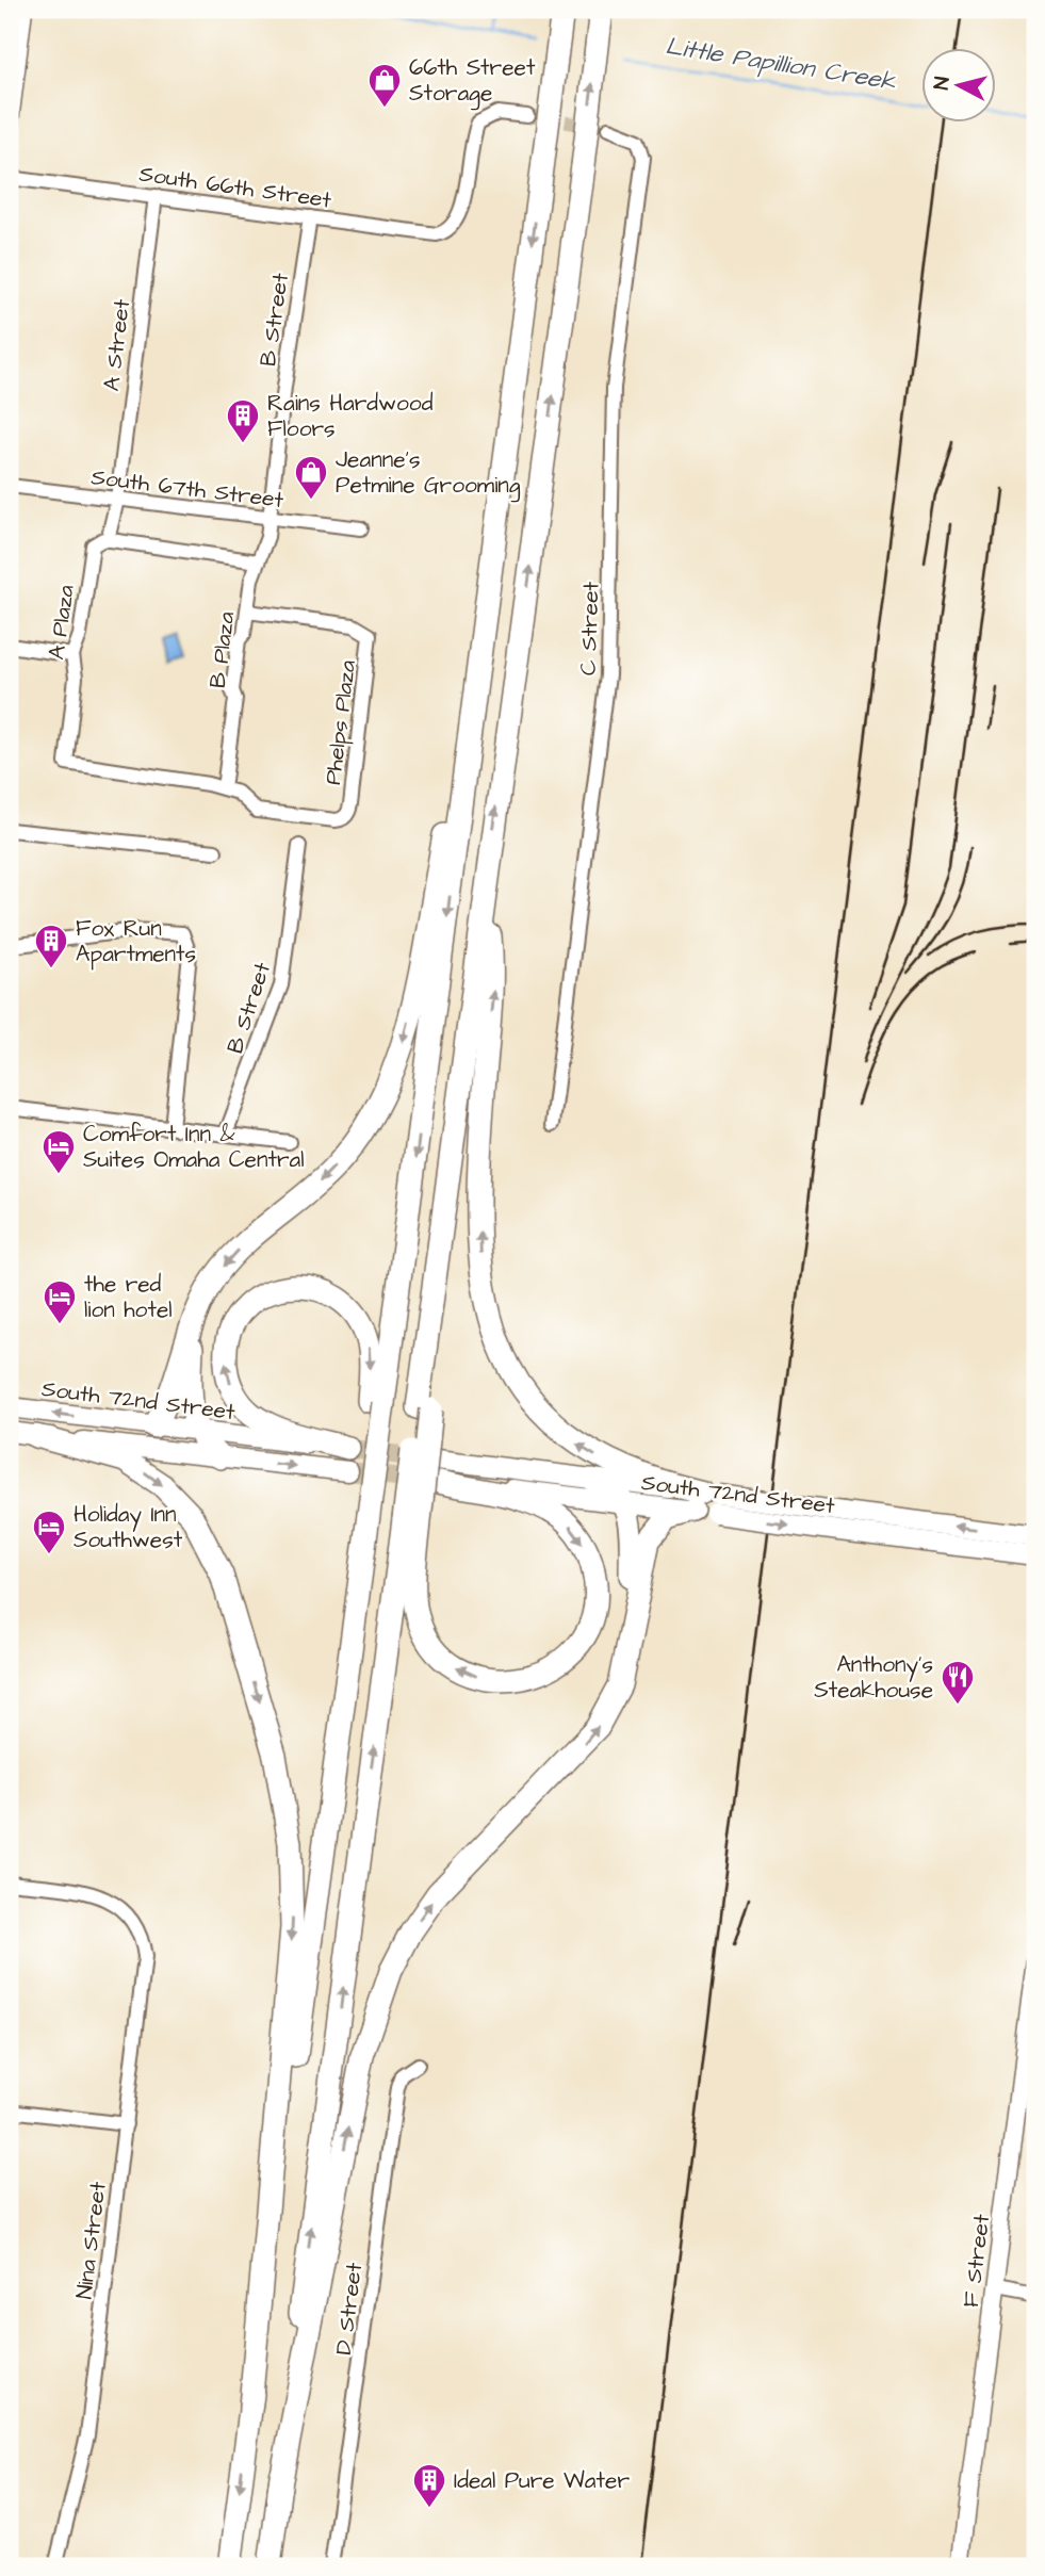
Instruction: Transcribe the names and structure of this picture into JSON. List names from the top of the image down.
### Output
{
  "streets": {
    "main road": ["South 72nd Street"],
    "street": [
      "South 66th Street",
      "B Street",
      "A Street",
      "South 67th Street",
      "A Plaza",
      "C Street",
      "B Plaza",
      "Phelps Plaza",
      "Nina Street",
      "F Street",
      "D Street"
    ]
  },
  "crossings": [
    ["South 66th Street", "B Street"],
    ["South 66th Street", "A Street"],
    ["B Street", "South 67th Street"],
    ["B Street", "B Plaza"],
    ["A Street", "South 67th Street"],
    ["A Street", "A Plaza"],
    ["South 67th Street", "A Plaza"],
    ["South 67th Street", "B Plaza"],
    ["A Plaza", "B Plaza"],
    ["A Plaza", "Phelps Plaza"],
    ["B Plaza", "Phelps Plaza"]
  ],
  "water": ["Little Papillion Creek"],
  "places": {
    "shop": ["66th Street Storage", "Jeanne's Petmine Grooming"],
    "building": ["Rains Hardwood Floors", "Fox Run Apartments", "Ideal Pure Water"],
    "hotel": ["Comfort Inn & Suites Omaha Central", "the red lion hotel", "Holiday Inn Southwest"],
    "restaurant": ["Anthony's Steakhouse"]
  },
  "north": "left"
}
